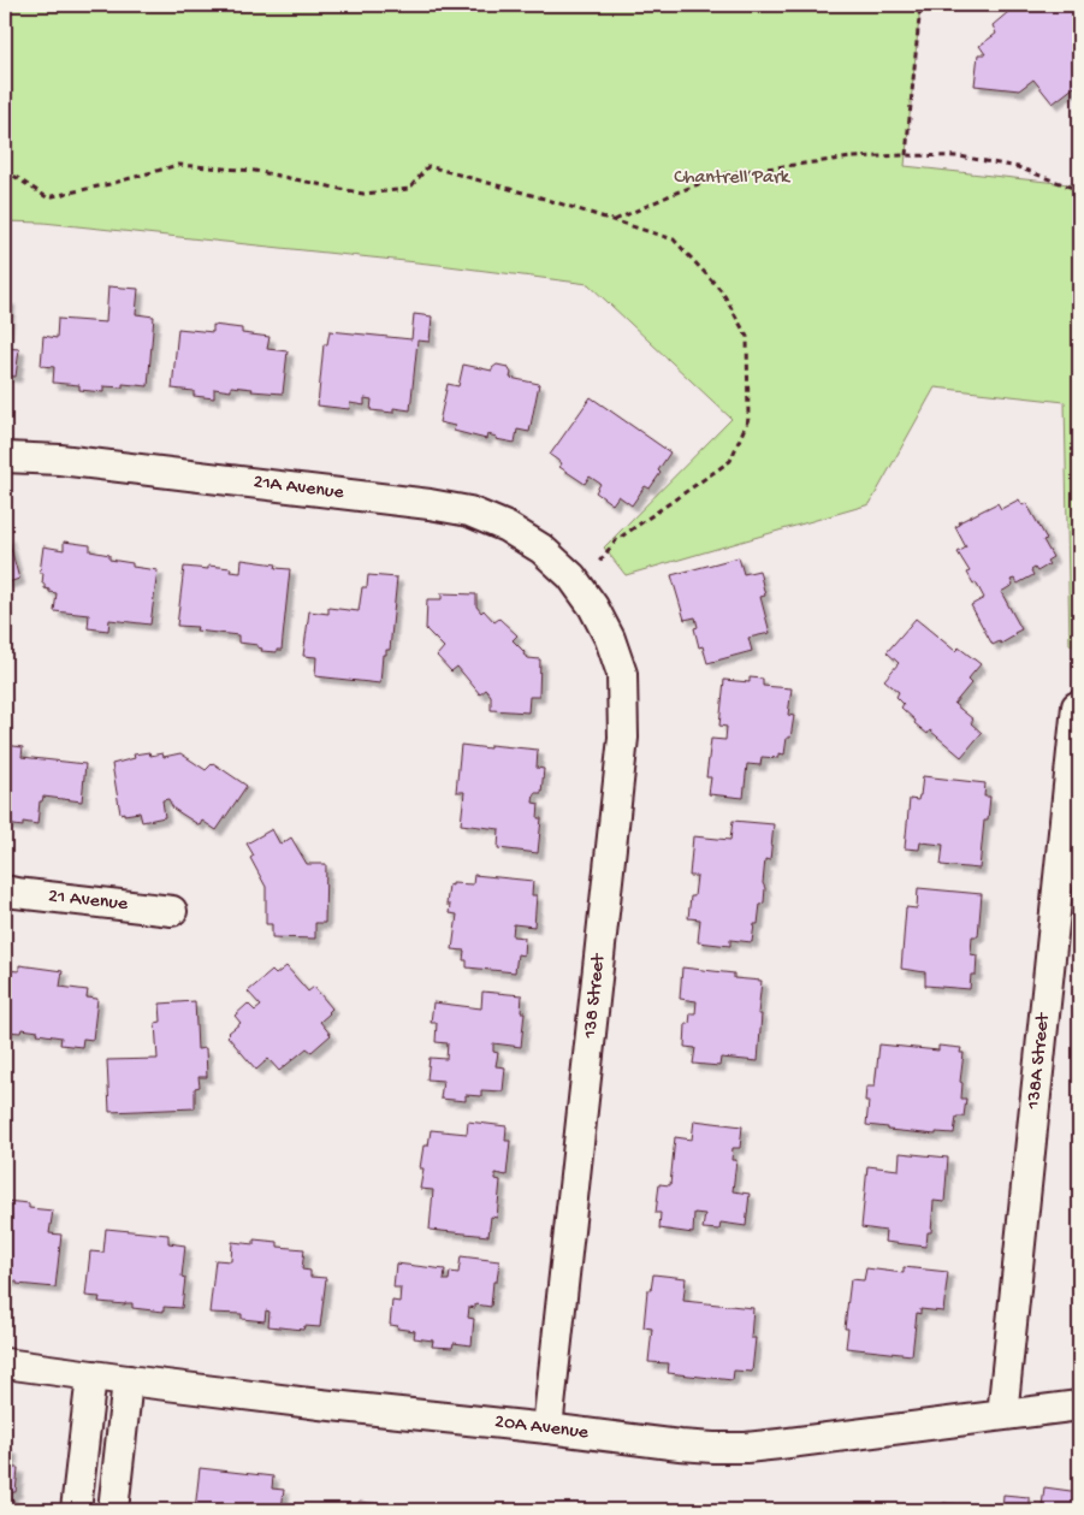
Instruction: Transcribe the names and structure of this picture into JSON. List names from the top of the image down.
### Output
{
  "streets": {
    "street": [
      "21A Avenue",
      "21 Avenue",
      "138 Street",
      "138A Street",
      "20A Avenue"
    ]
  },
  "crossings": [
    ["21A Avenue", "138 Street"],
    ["138 Street", "20A Avenue"],
    ["138A Street", "20A Avenue"]
  ],
  "parks": ["Chantrell Park"]
}
